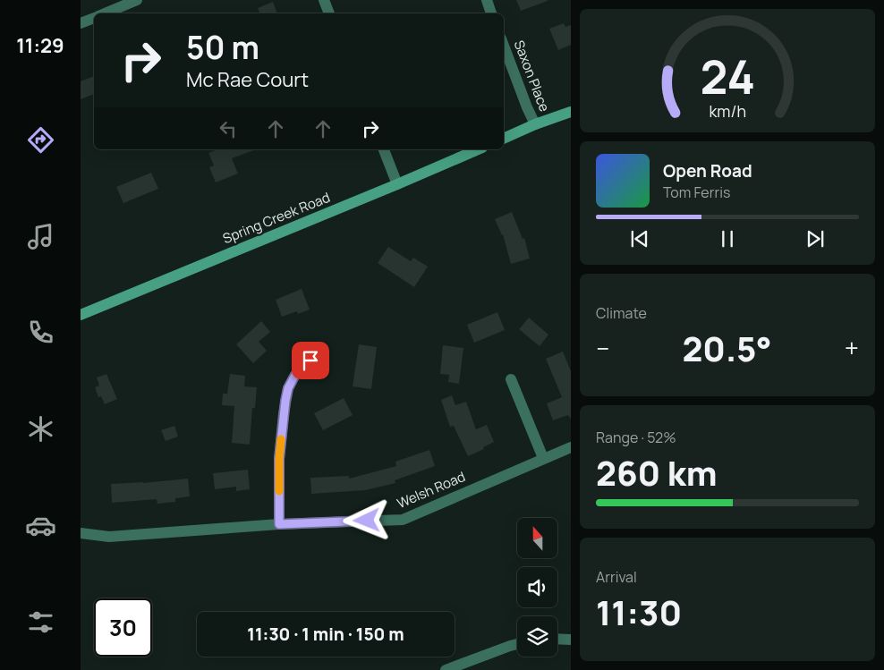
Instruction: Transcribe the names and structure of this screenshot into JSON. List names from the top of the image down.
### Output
{
  "streets": {
    "main road": ["Spring Creek Road"],
    "street": ["Saxon Place", "Welsh Road"]
  },
  "north": "top",
  "page": {
    "tabs": "11:29",
    "turn": ["50 m", "Mc Rae Court"],
    "song": ["Open Road", "Tom Ferris"],
    "tile": [
      "Climate",
      ["Range · 52%", "260 km"],
      ["Arrival", "11:30"]
    ],
    "heat": ["−", "20.5°", "+"],
    "limit": "30",
    "trip": "11:30 · 1 min · 150 m",
    "gauge": ["24", "km/h"]
  }
}
